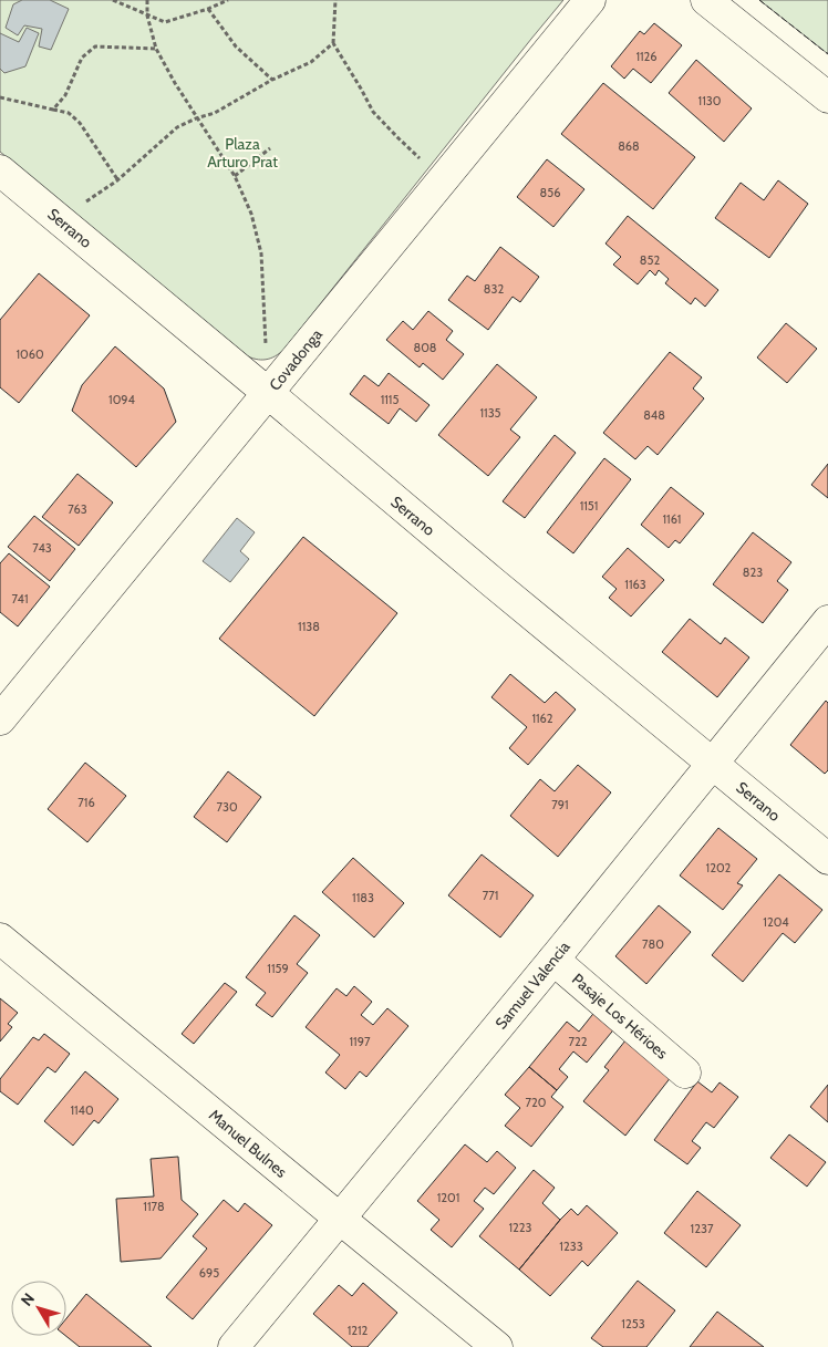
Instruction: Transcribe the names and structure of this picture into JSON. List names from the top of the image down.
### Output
{
  "streets": {
    "street": [
      "Serrano",
      "Covadonga",
      "Samuel Valencia",
      "Pasaje Los Hérioes",
      "Manuel Bulnes"
    ]
  },
  "crossings": [
    ["Serrano", "Covadonga"],
    ["Serrano", "Samuel Valencia"],
    ["Samuel Valencia", "Pasaje Los Hérioes"],
    ["Samuel Valencia", "Manuel Bulnes"]
  ],
  "parks": ["Plaza Arturo Prat"],
  "house_numbers": [
    "1126",
    "1130",
    "868",
    "856",
    "852",
    "832",
    "808",
    "1060",
    "1094",
    "1115",
    "1135",
    "848",
    "1151",
    "763",
    "1161",
    "743",
    "823",
    "1163",
    "741",
    "1138",
    "1162",
    "716",
    "791",
    "730",
    "1202",
    "771",
    "1183",
    "1204",
    "780",
    "1159",
    "1197",
    "722",
    "720",
    "1140",
    "1201",
    "1178",
    "1223",
    "1237",
    "1233",
    "695",
    "1253",
    "1212"
  ],
  "north": "top left"
}
